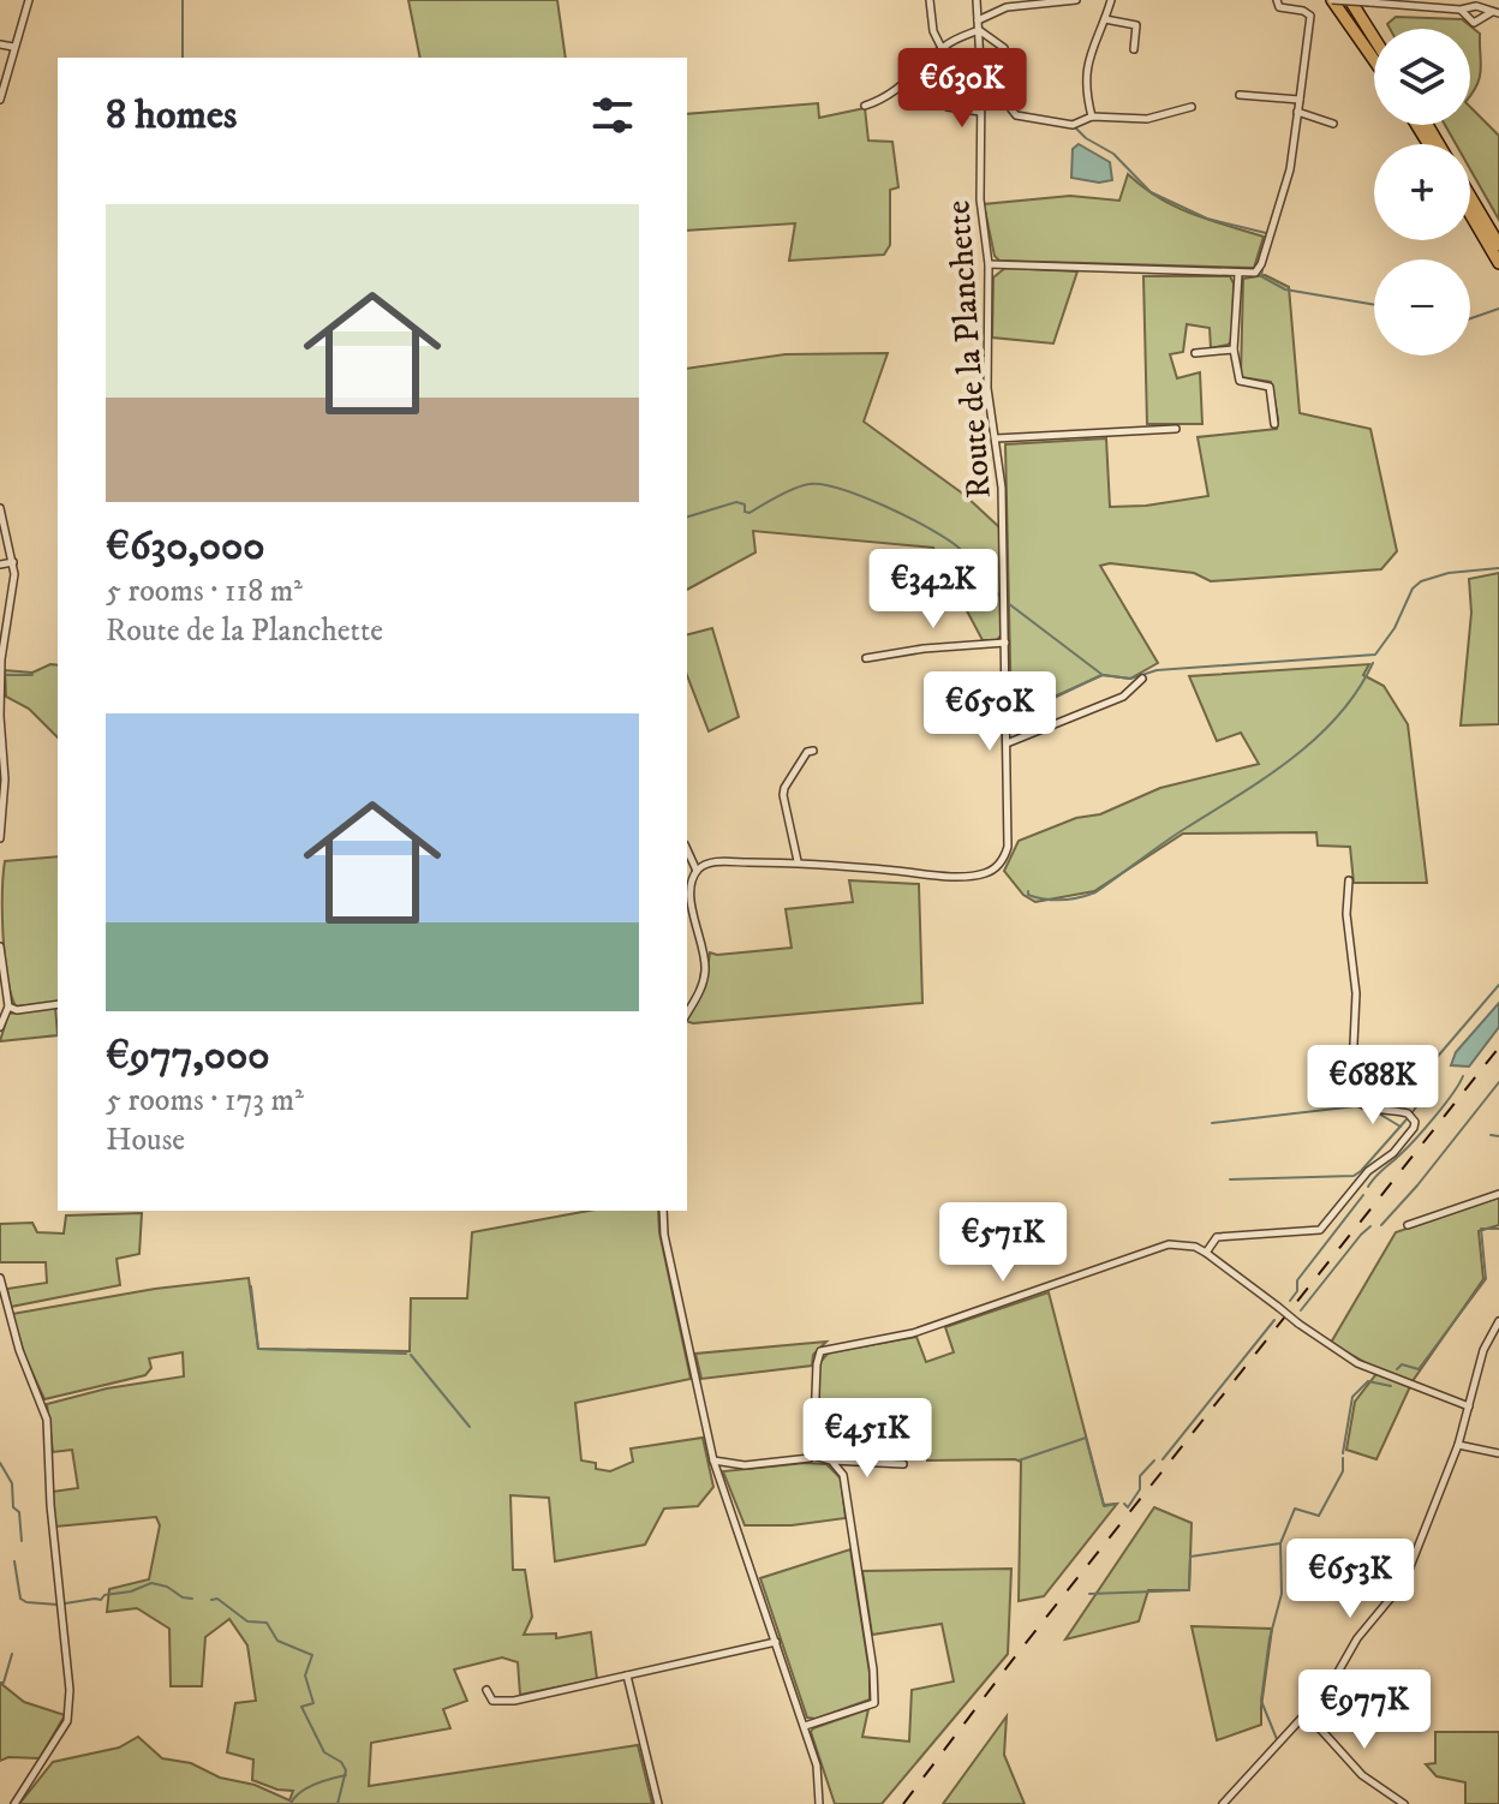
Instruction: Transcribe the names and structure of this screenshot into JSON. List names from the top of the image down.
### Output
{
  "streets": {
    "street": ["Route de la Planchette"]
  },
  "page": {
    "map_buttons": ["+", "−"],
    "price": [
      "€630K",
      "€342K",
      "€650K",
      "€688K",
      "€571K",
      "€451K",
      "€653K",
      "€977K"
    ],
    "heading": "8 homes",
    "list": [
      {
        "name": "€630,000",
        "note": "5 rooms · 118 m² · Route de la Planchette"
      },
      {
        "name": "€977,000",
        "note": "5 rooms · 173 m² · House"
      }
    ]
  }
}
